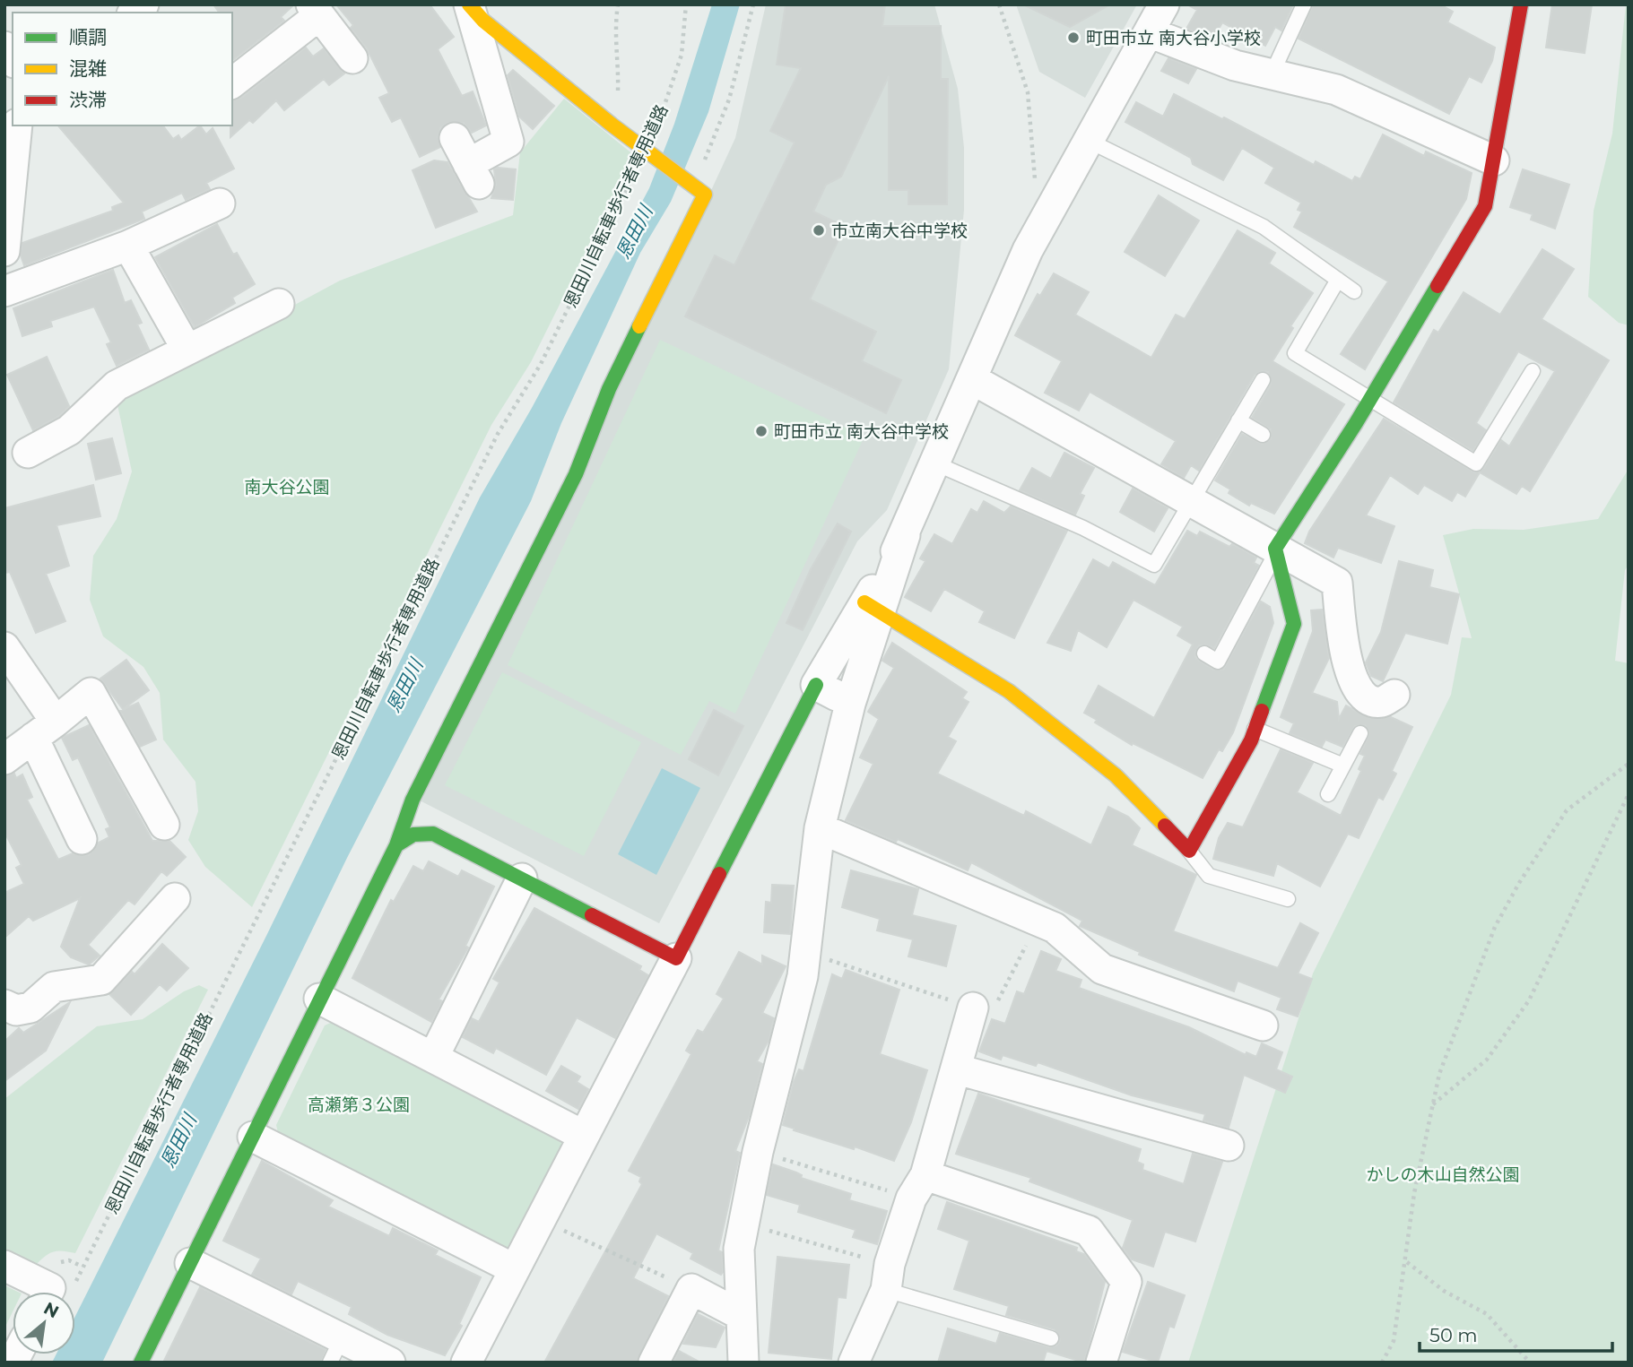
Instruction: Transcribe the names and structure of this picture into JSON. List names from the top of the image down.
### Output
{
  "streets": {
    "path": ["恩田川自転車歩行者専用道路"]
  },
  "water": ["恩田川"],
  "parks": ["南大谷公園", "高瀬第３公園", "かしの木山自然公園"],
  "places": ["町田市立 南大谷小学校", "市立南大谷中学校", "町田市立 南大谷中学校"],
  "legend": ["順調", "混雑", "渋滞"],
  "scale_bar": "50 m",
  "north": "top right"
}
